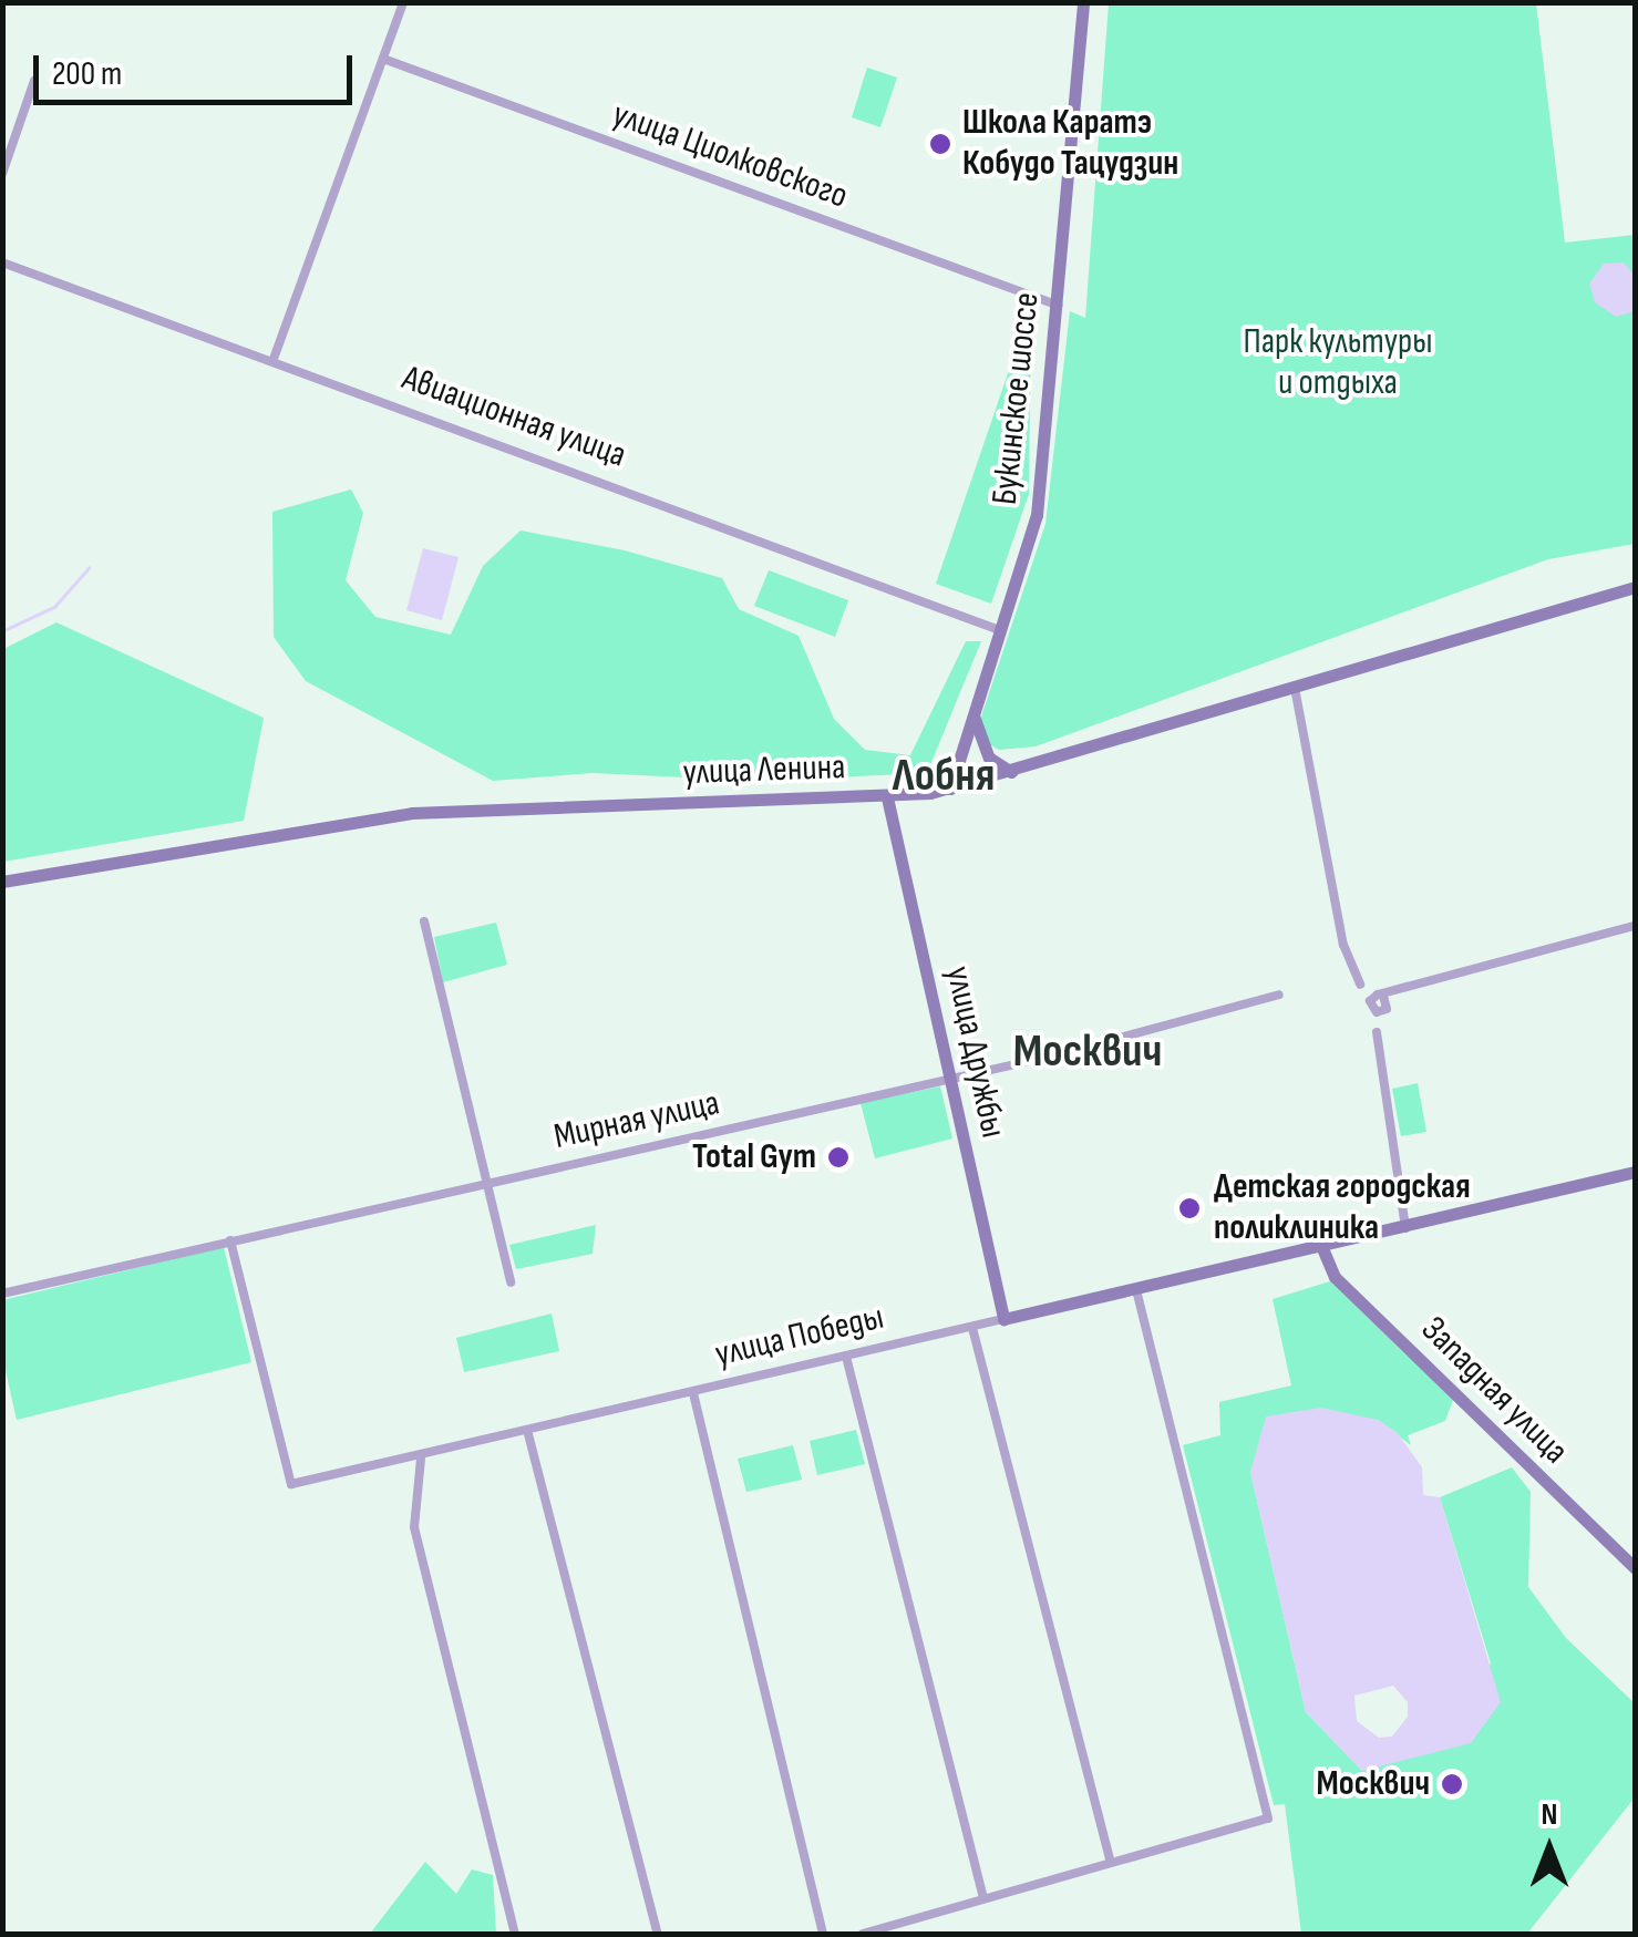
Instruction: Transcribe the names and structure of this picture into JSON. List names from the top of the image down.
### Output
{
  "streets": {
    "street": [
      "улица Циолковского",
      "Букинское шоссе",
      "Авиационная улица",
      "улица Ленина",
      "улица Дружбы",
      "Мирная улица",
      "улица Победы",
      "Западная улица"
    ]
  },
  "crossings": [
    ["улица Циолковского", "Букинское шоссе"],
    ["Букинское шоссе", "Авиационная улица"],
    ["Букинское шоссе", "улица Ленина"],
    ["улица Ленина", "улица Дружбы"],
    ["улица Дружбы", "Мирная улица"],
    ["улица Дружбы", "улица Победы"],
    ["Мирная улица", "улица Победы"],
    ["улица Победы", "Западная улица"]
  ],
  "districts": ["Лобня", "Москвич"],
  "parks": ["Парк культуры и отдыха"],
  "places": [
    "Школа Каратэ Кобудо Тацудзин",
    "Total Gym",
    "Детская городская поликлиника",
    "Москвич"
  ],
  "scale_bar": "200 m",
  "north": "top"
}
